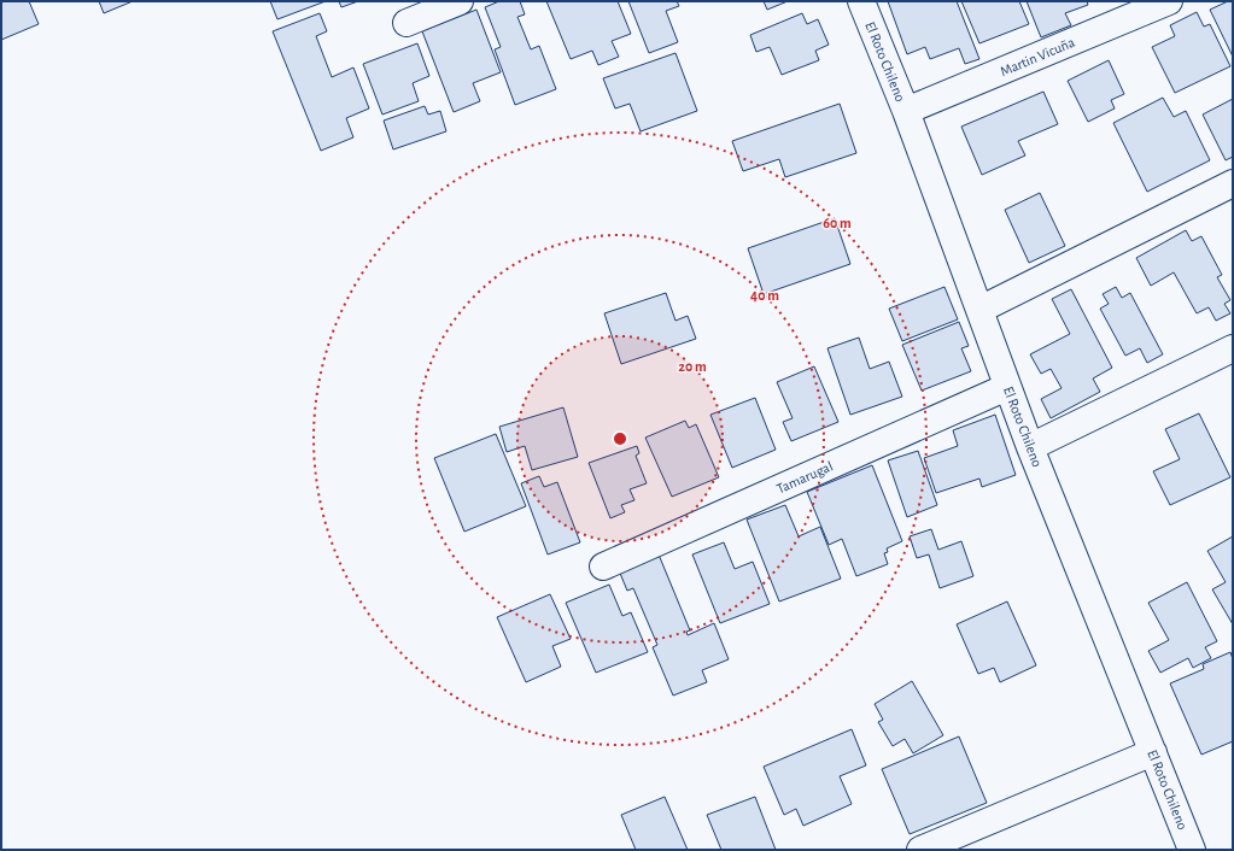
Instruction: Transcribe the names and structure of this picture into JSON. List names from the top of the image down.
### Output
{
  "streets": {
    "street": ["Martin Vicuña", "El Roto Chileno", "Tamarugal"]
  },
  "crossings": [
    ["Martin Vicuña", "El Roto Chileno"],
    ["El Roto Chileno", "Tamarugal"]
  ],
  "rings": ["60 m", "40 m", "20 m"]
}
